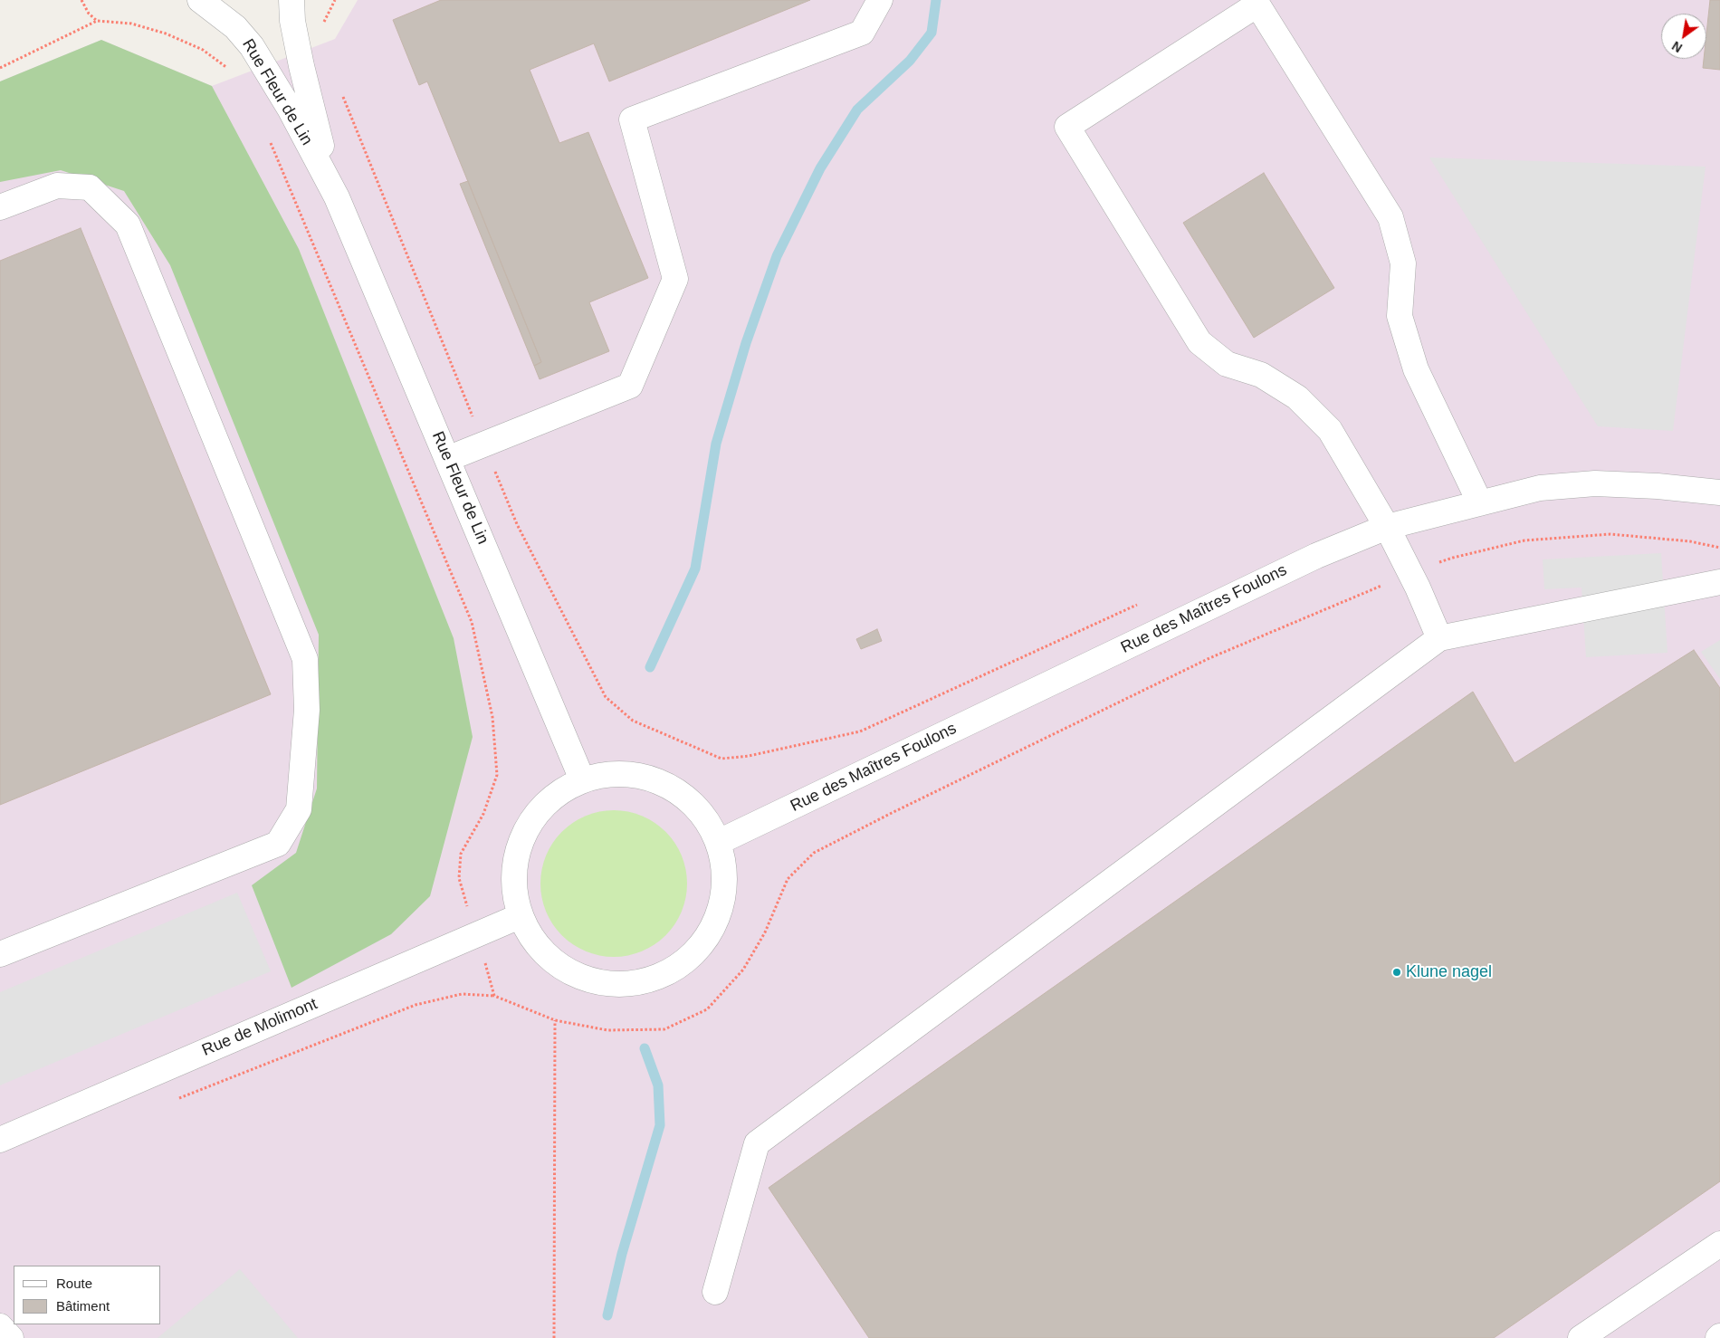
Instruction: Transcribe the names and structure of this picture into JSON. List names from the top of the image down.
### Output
{
  "streets": {
    "street": ["Rue Fleur de Lin", "Rue des Maîtres Foulons", "Rue de Molimont"]
  },
  "places": ["Klune nagel"],
  "legend": ["Route", "Bâtiment"],
  "north": "bottom left"
}
